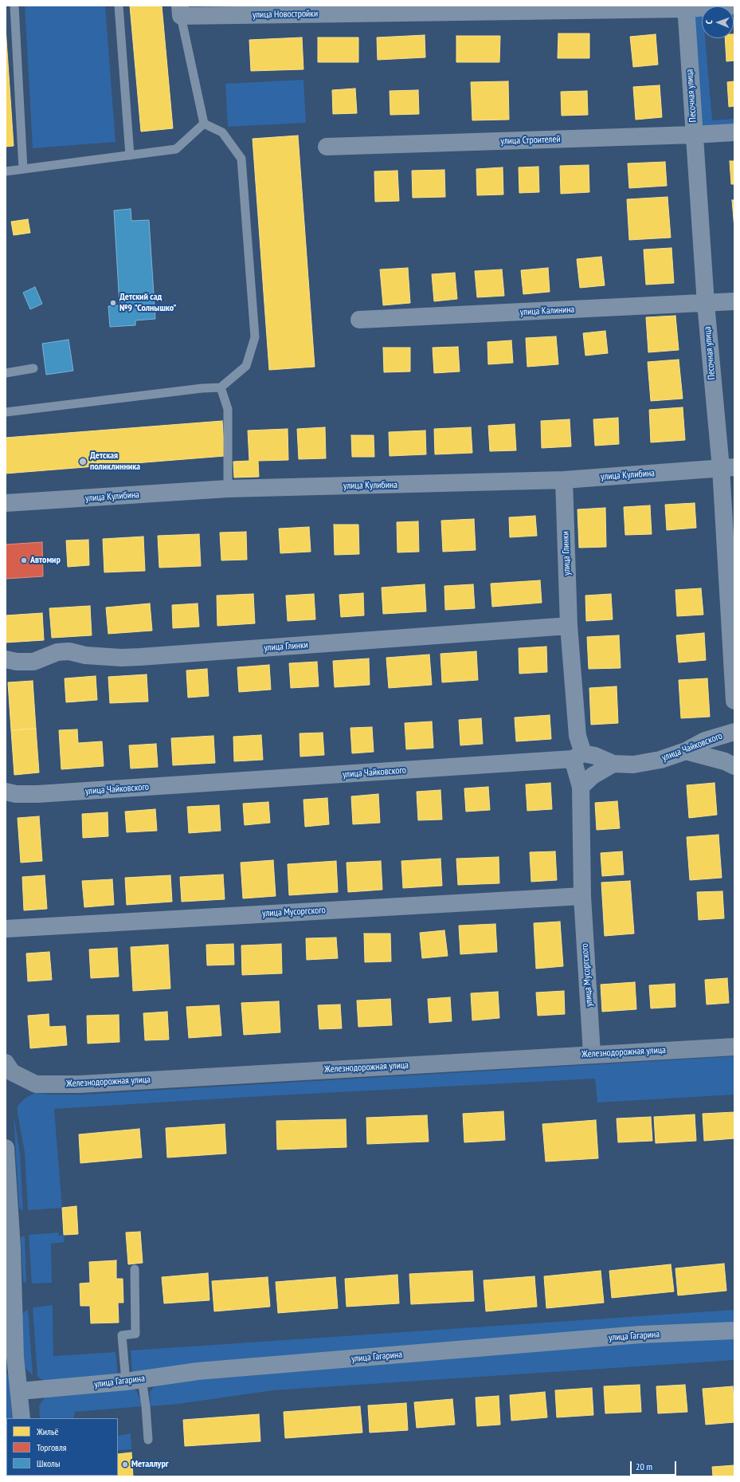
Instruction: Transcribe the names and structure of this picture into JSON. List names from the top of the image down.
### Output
{
  "streets": {
    "street": [
      "улица Новостройки",
      "Песочная улица",
      "улица Строителей",
      "улица Калинина",
      "улица Кулибина",
      "улица Глинки",
      "улица Чайковского",
      "улица Мусоргского",
      "Железнодорожная улица",
      "улица Гагарина"
    ]
  },
  "crossings": [
    ["улица Новостройки", "Песочная улица"],
    ["Песочная улица", "улица Строителей"],
    ["Песочная улица", "улица Калинина"],
    ["Песочная улица", "улица Кулибина"],
    ["улица Кулибина", "улица Глинки"],
    ["улица Глинки", "улица Чайковского"],
    ["улица Глинки", "улица Мусоргского"],
    ["улица Чайковского", "улица Мусоргского"],
    ["улица Мусоргского", "Железнодорожная улица"]
  ],
  "places": [
    "Детский сад №9 \"Солнышко\"",
    "Детская поликлинника",
    "Автомир",
    "Металлург"
  ],
  "legend": ["Жильё", "Торговля", "Школы"],
  "scale_bar": "20 m",
  "north": "left"
}
